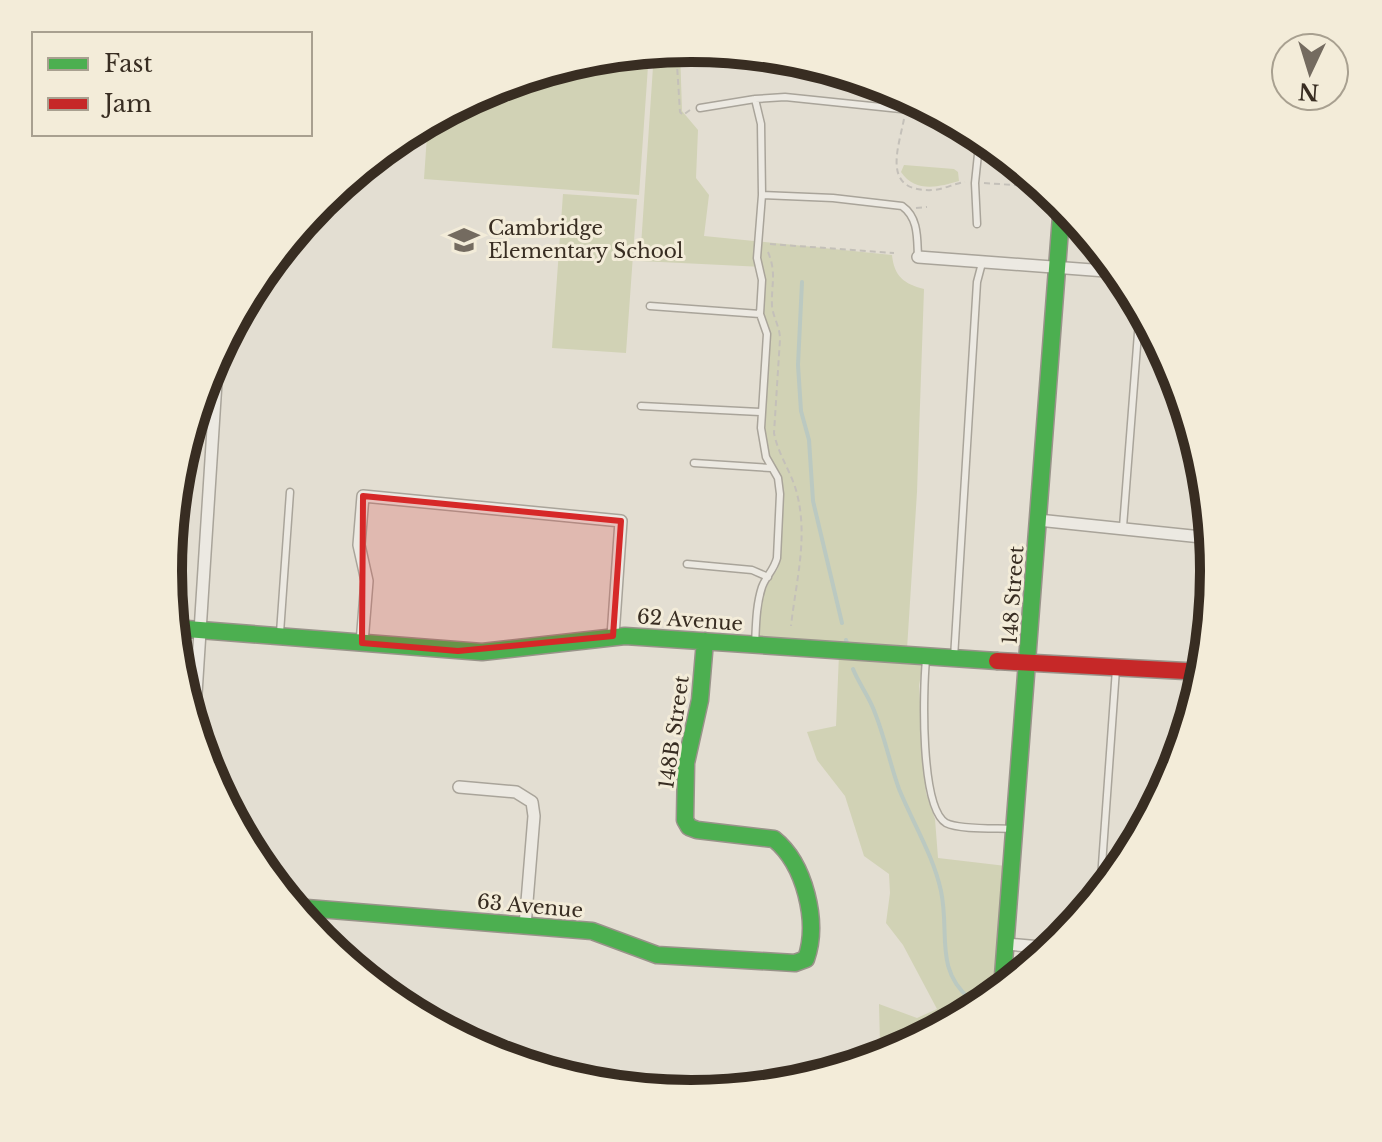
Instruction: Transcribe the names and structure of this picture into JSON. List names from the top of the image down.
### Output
{
  "streets": {
    "street": [
      "148 Street",
      "62 Avenue",
      "148B Street",
      "63 Avenue"
    ]
  },
  "crossings": [
    ["148 Street", "62 Avenue"],
    ["62 Avenue", "148B Street"],
    ["148B Street", "63 Avenue"]
  ],
  "places": {
    "school or university": ["Cambridge Elementary School"]
  },
  "legend": ["Fast", "Jam"],
  "north": "bottom"
}
